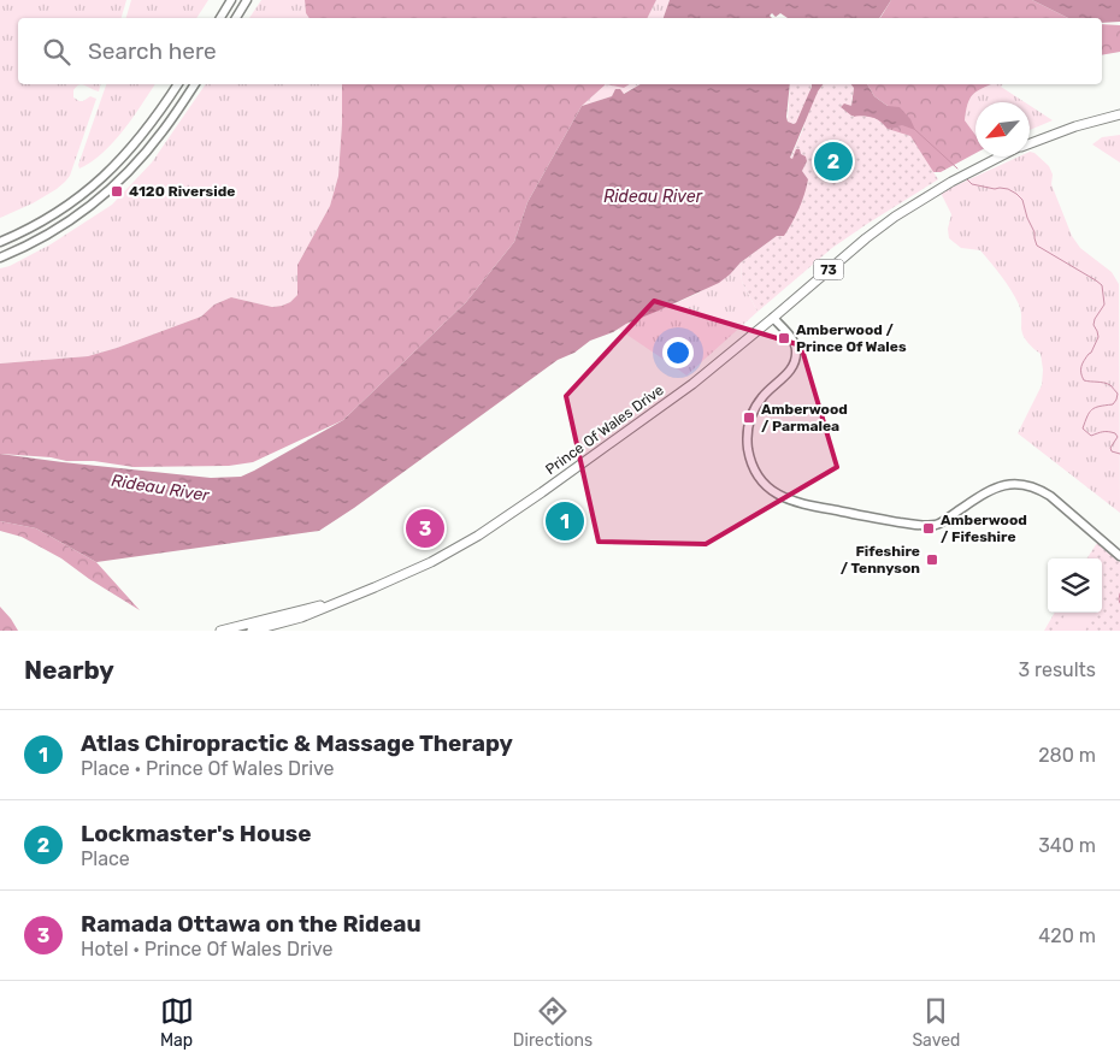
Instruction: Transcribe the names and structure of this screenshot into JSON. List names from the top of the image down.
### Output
{
  "streets": {
    "main road": ["73", "Prince Of Wales Drive"]
  },
  "water": ["Rideau River"],
  "places": {
    "transit": [
      "4120 Riverside",
      "Amberwood / Prince Of Wales",
      "Amberwood / Parmalea",
      "Amberwood / Fifeshire",
      "Fifeshire / Tennyson"
    ]
  },
  "north": "bottom left",
  "page": {
    "search": "Search here",
    "pins": ["2", "1", "3"],
    "heading": ["Nearby", "3 results"],
    "list": [
      {
        "mark": "1",
        "name": "Atlas Chiropractic & Massage Therapy",
        "note": "Place · Prince Of Wales Drive",
        "value": "280 m"
      },
      {
        "mark": "2",
        "name": "Lockmaster's House",
        "note": "Place",
        "value": "340 m"
      },
      {
        "mark": "3",
        "name": "Ramada Ottawa on the Rideau",
        "note": "Hotel · Prince Of Wales Drive",
        "value": "420 m"
      }
    ],
    "nav": ["Map", "Directions", "Saved"]
  }
}
